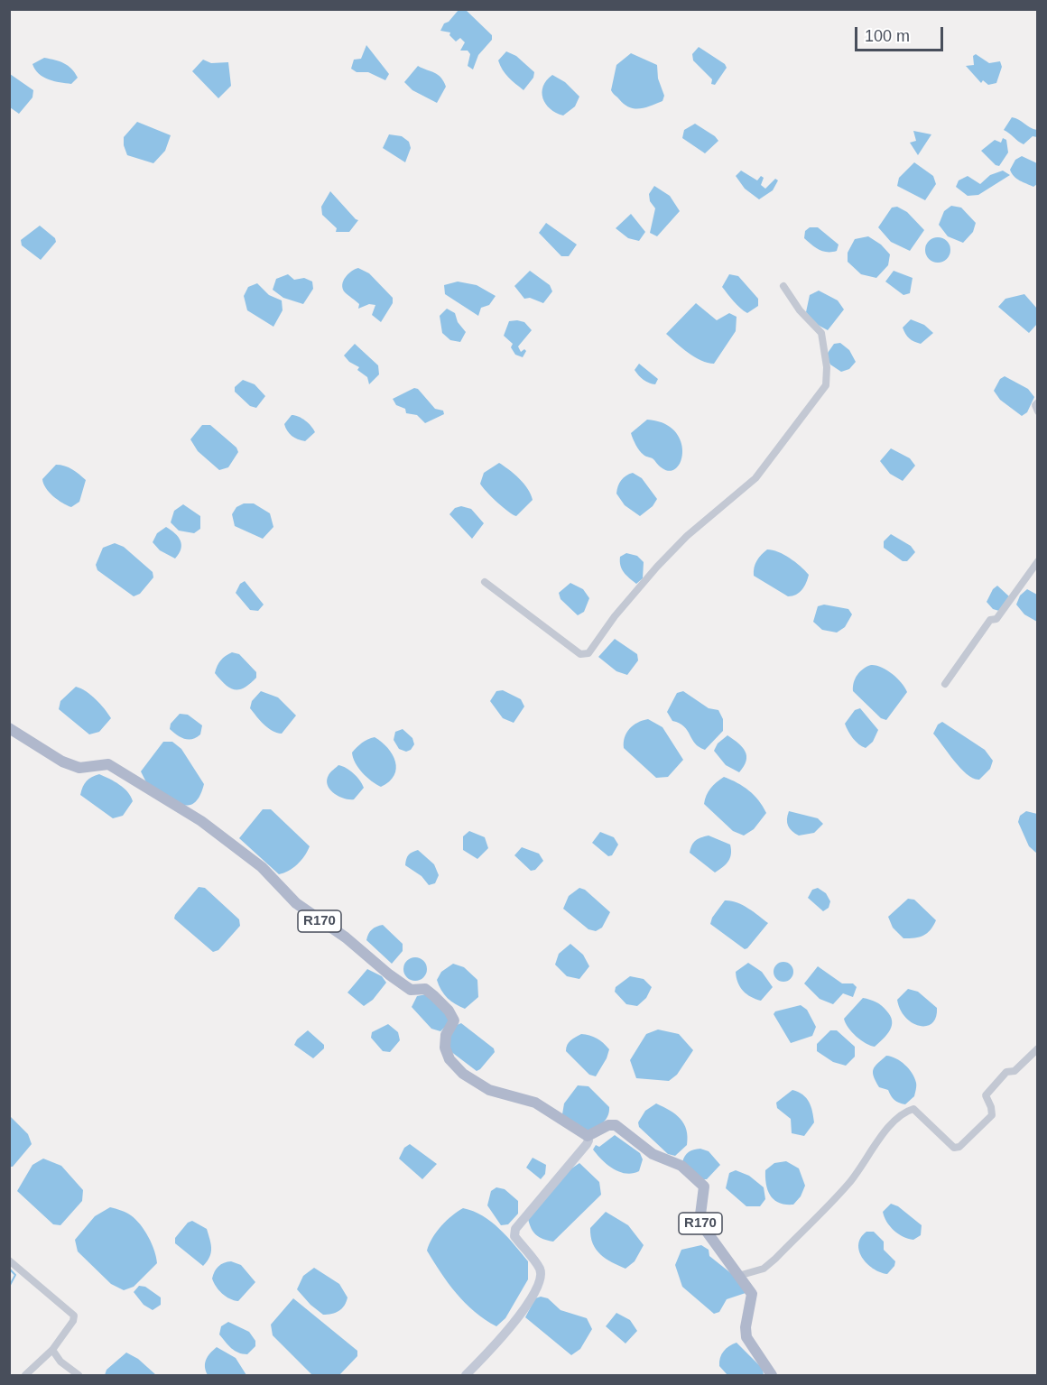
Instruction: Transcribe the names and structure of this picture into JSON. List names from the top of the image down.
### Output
{
  "streets": {
    "main road": ["R170"]
  },
  "scale_bar": "100 m"
}
